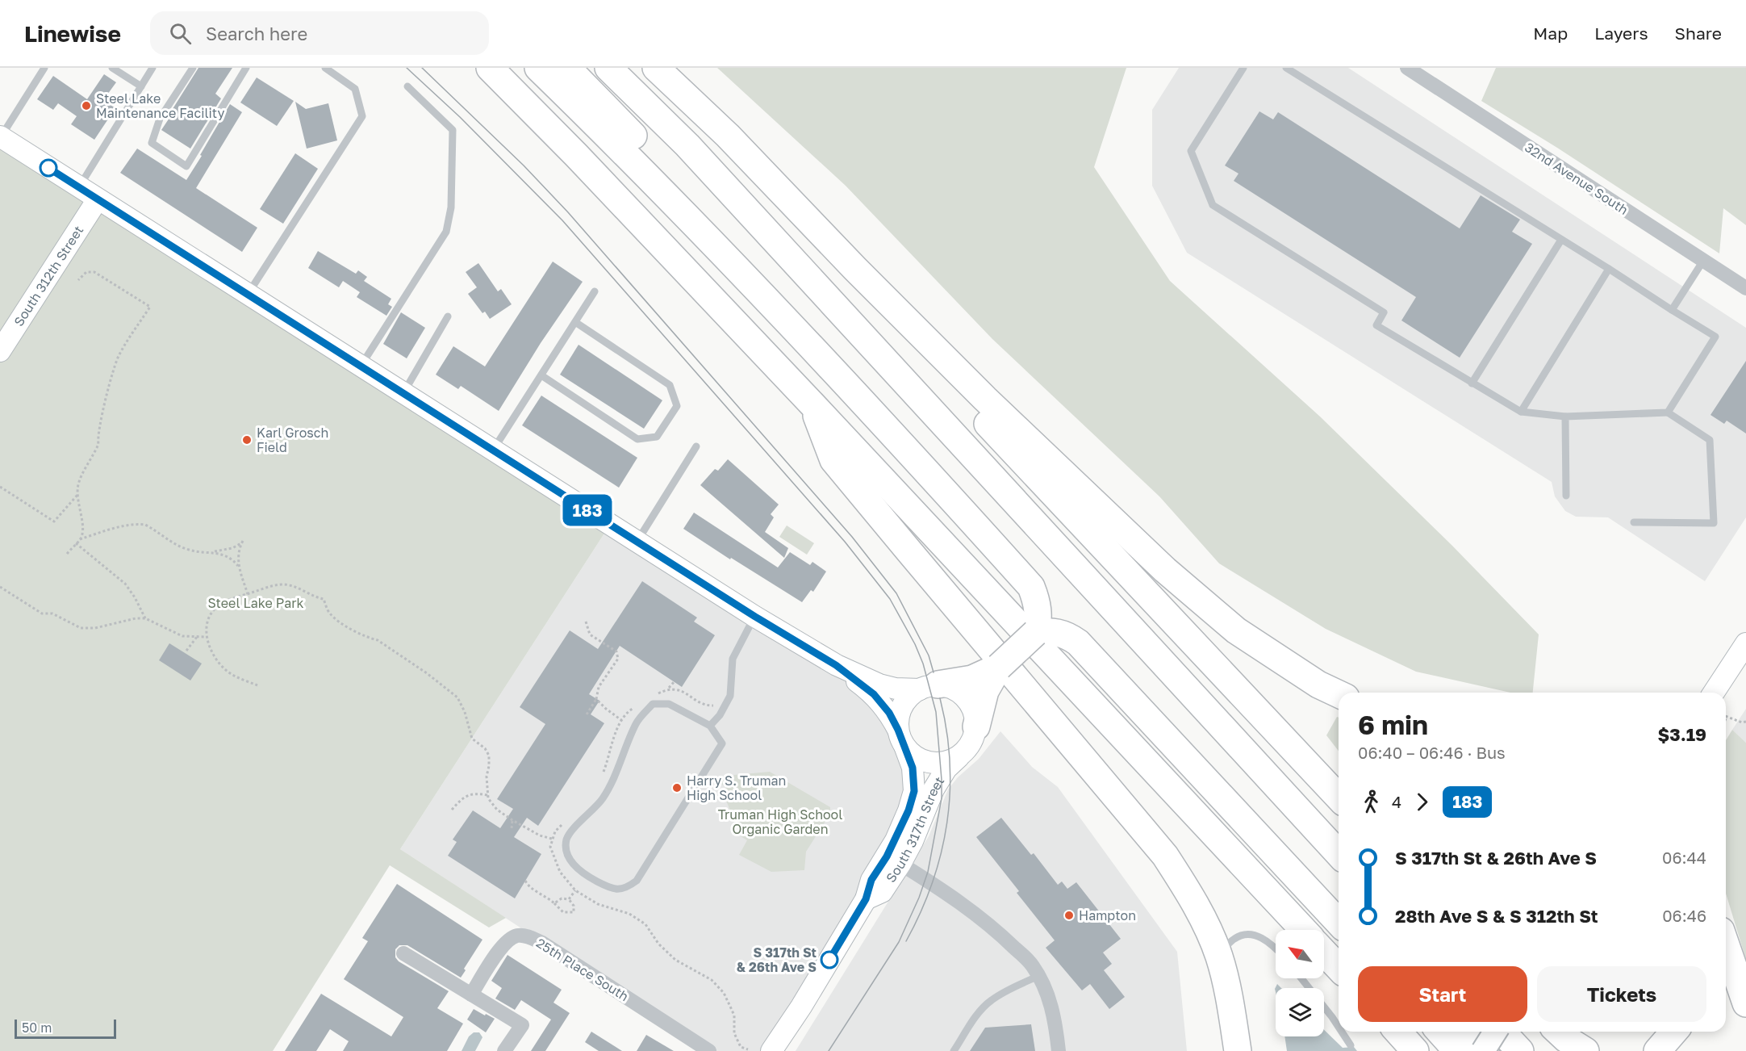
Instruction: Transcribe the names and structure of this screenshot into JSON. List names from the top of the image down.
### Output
{
  "streets": {
    "street": [
      "32nd Avenue South",
      "South 312th Street",
      "South 317th Street",
      "25th Place South"
    ]
  },
  "parks": ["Steel Lake Park", "Truman High School Organic Garden"],
  "places": [
    "Steel Lake Maintenance Facility",
    "Karl Grosch Field",
    "Harry S. Truman High School",
    "Hampton",
    "S 317th St & 26th Ave S"
  ],
  "lines": ["bus line 183"],
  "scale_bar": "50 m",
  "north": "top left",
  "page": {
    "header": "Linewise",
    "search": "Search here",
    "nav": ["Map", "Layers", "Share"],
    "on_map": "183",
    "heading": ["6 min", "06:40 – 06:46 · Bus", "$3.19"],
    "legs": ["4", "183"],
    "list": [
      {
        "name": "S 317th St & 26th Ave S",
        "value": "06:44"
      },
      {
        "name": "28th Ave S & S 312th St",
        "value": "06:46"
      }
    ],
    "buttons": ["Start", "Tickets"],
    "scale": "50 m"
  }
}
